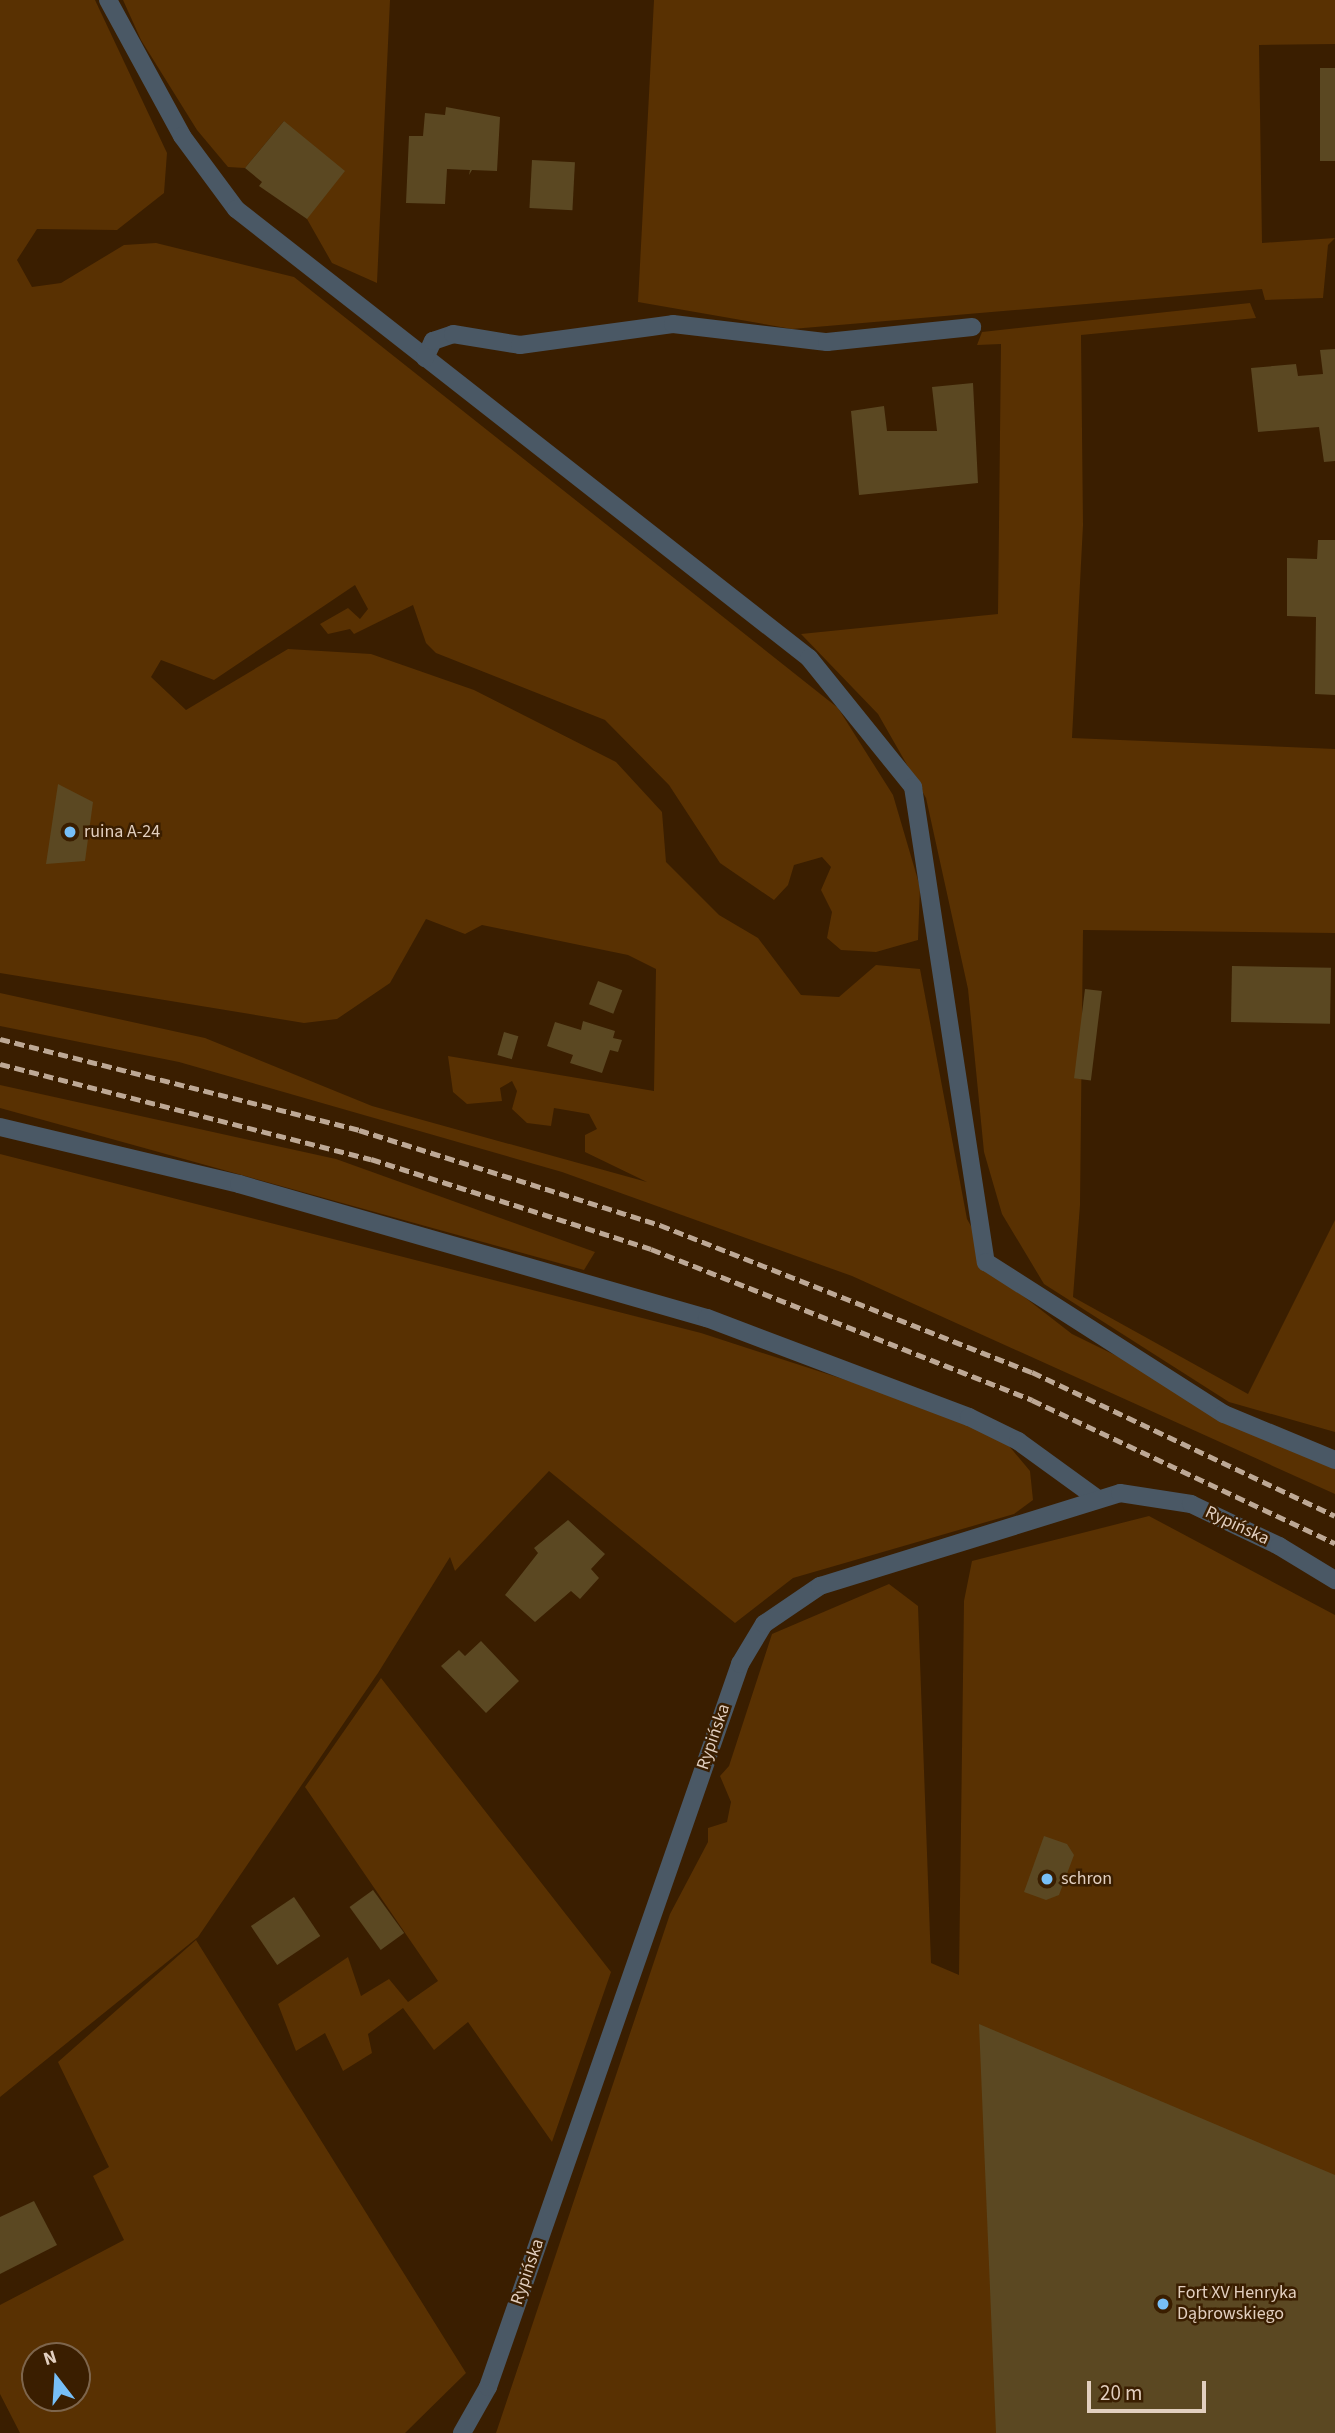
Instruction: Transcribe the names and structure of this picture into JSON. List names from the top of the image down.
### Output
{
  "streets": {
    "street": ["Rypińska"]
  },
  "places": ["ruina A-24", "schron", "Fort XV Henryka Dąbrowskiego"],
  "scale_bar": "20 m",
  "north": "top"
}
